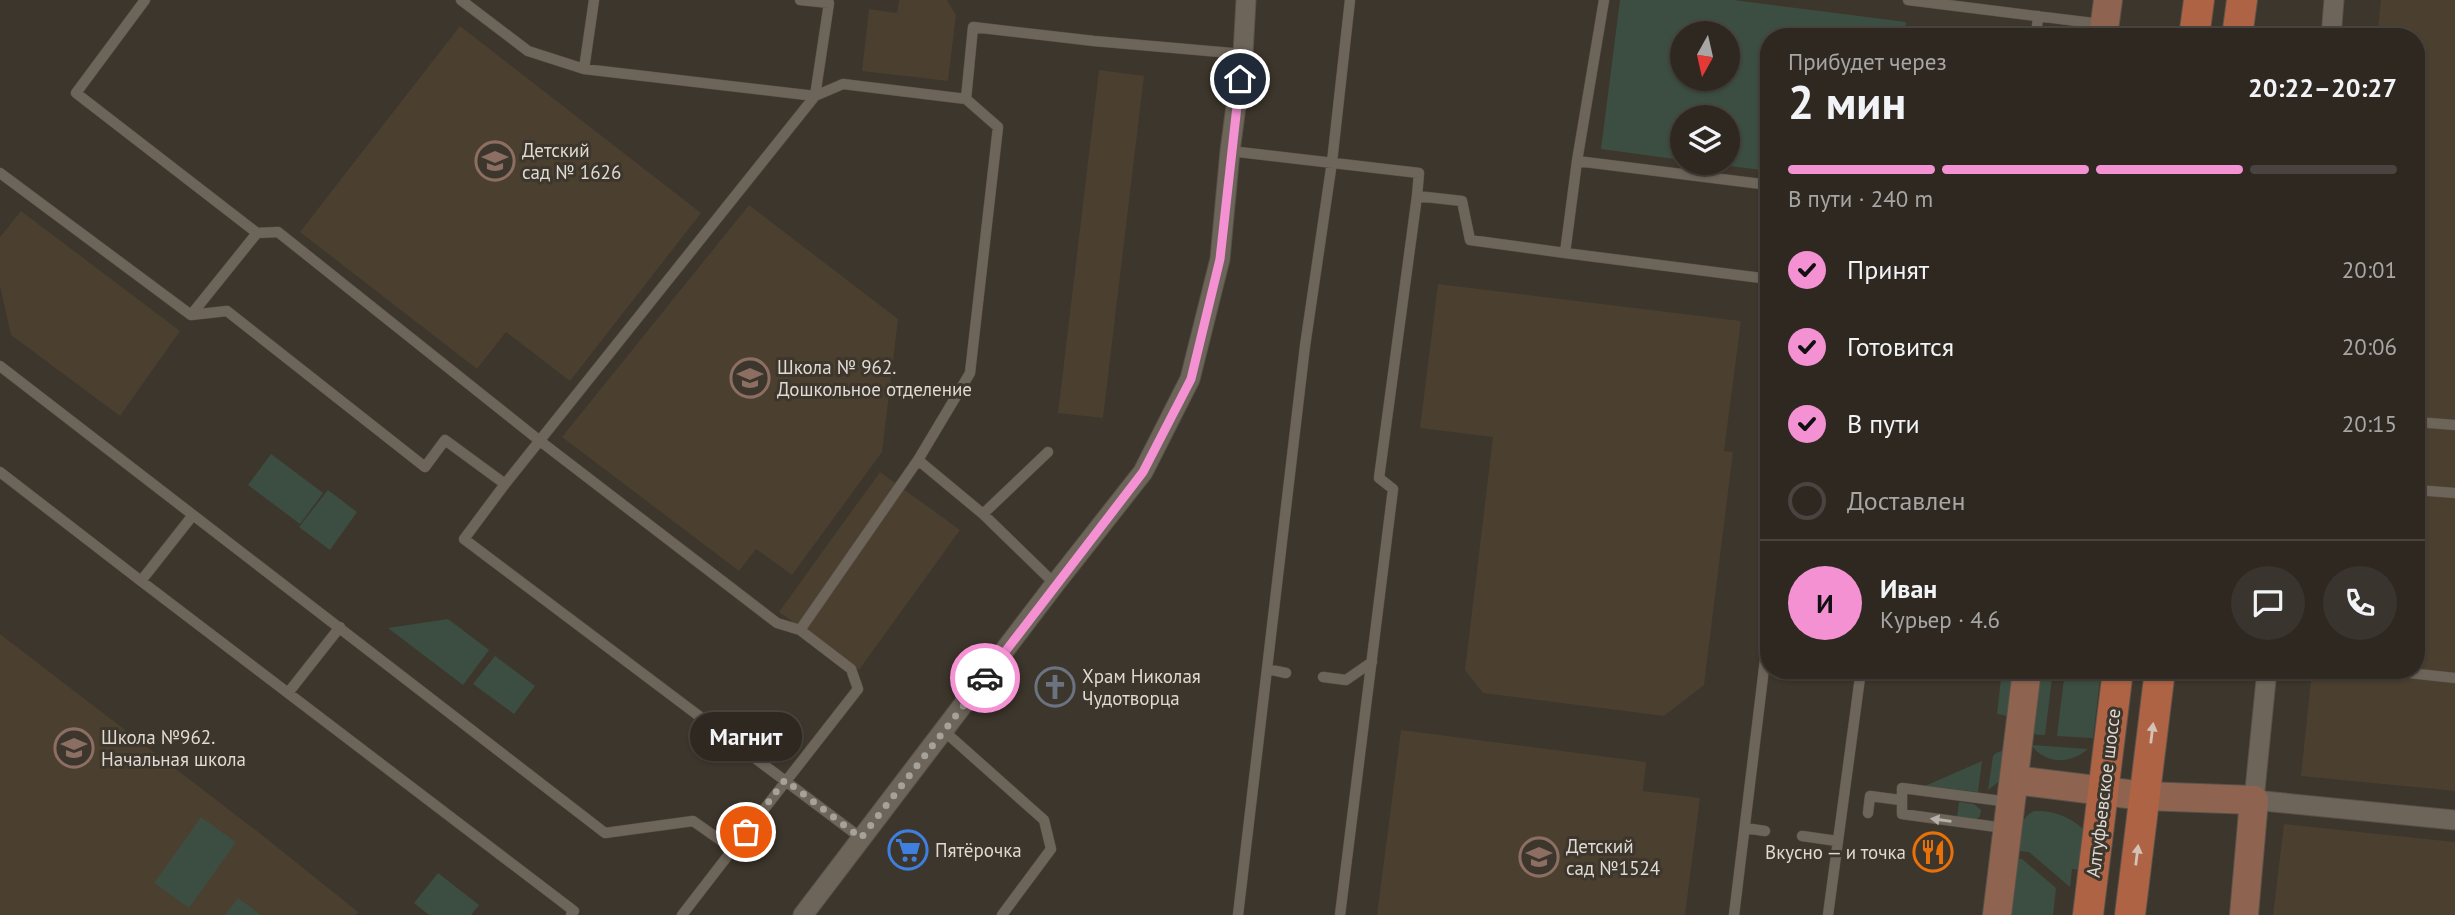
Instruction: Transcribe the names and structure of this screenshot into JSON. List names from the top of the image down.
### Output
{
  "streets": {
    "main road": ["Алтуфьевское шоссе"]
  },
  "places": {
    "school or university": [
      "Детский сад № 1626",
      "Школа № 962. Дошкольное отделение",
      "Школа №962. Начальная школа",
      "Детский сад №1524"
    ],
    "church": ["Храм Николая Чудотворца"],
    "other": ["Магнит"],
    "supermarket": ["Пятёрочка"],
    "restaurant": ["Вкусно — и точка"]
  },
  "north": "bottom",
  "page": {
    "heading": ["2 мин", "Прибудет через", "20:22–20:27"],
    "panel": ["Иван", "Курьер · 4.6"],
    "bar": "В пути · 240 m",
    "list": [
      ["Принят", "20:01"],
      ["Готовится", "20:06"],
      ["В пути", "20:15"],
      "Доставлен"
    ],
    "round": "И",
    "bubble": "Магнит"
  }
}
